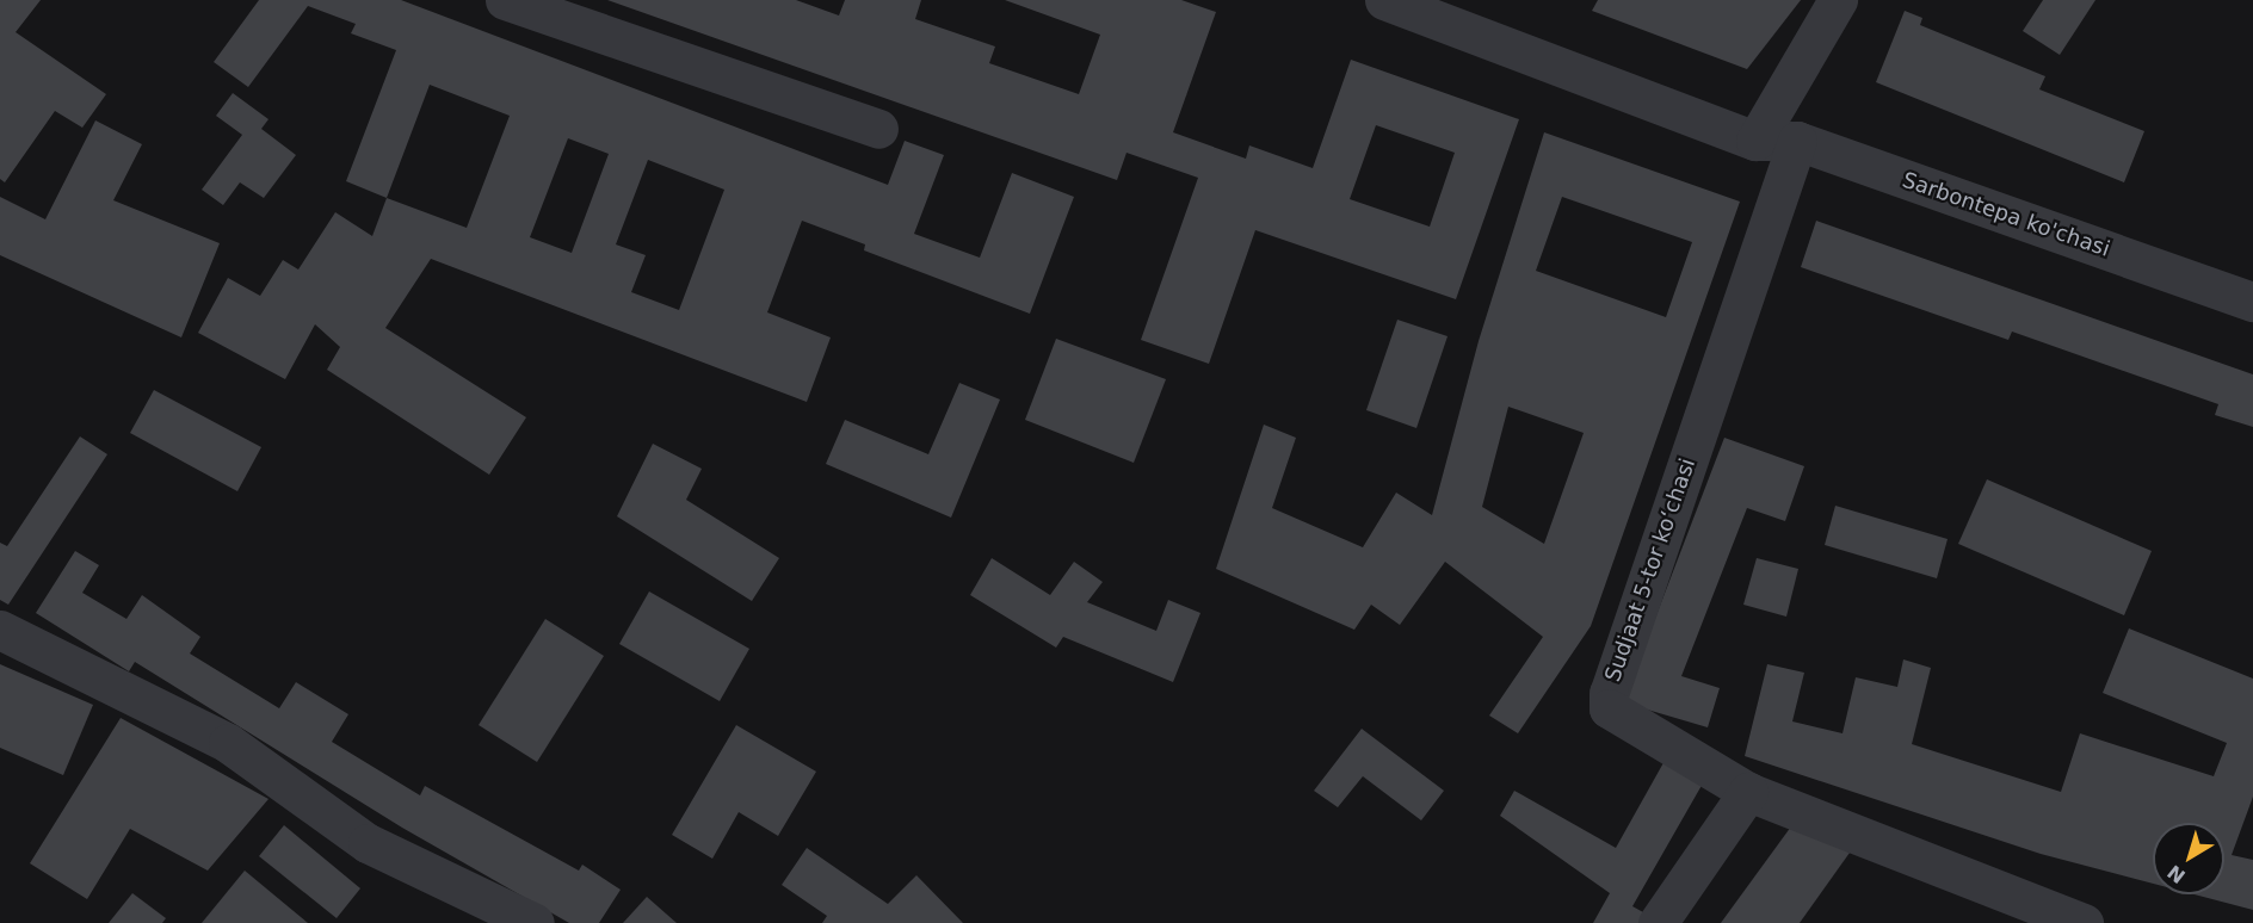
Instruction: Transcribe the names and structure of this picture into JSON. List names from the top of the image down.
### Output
{
  "streets": {
    "street": ["Sarbontepa ko'chasi", "Sudjaat 5-tor koʻchasi"]
  },
  "crossings": [
    ["Sarbontepa ko'chasi", "Sudjaat 5-tor koʻchasi"]
  ],
  "north": "bottom left"
}
